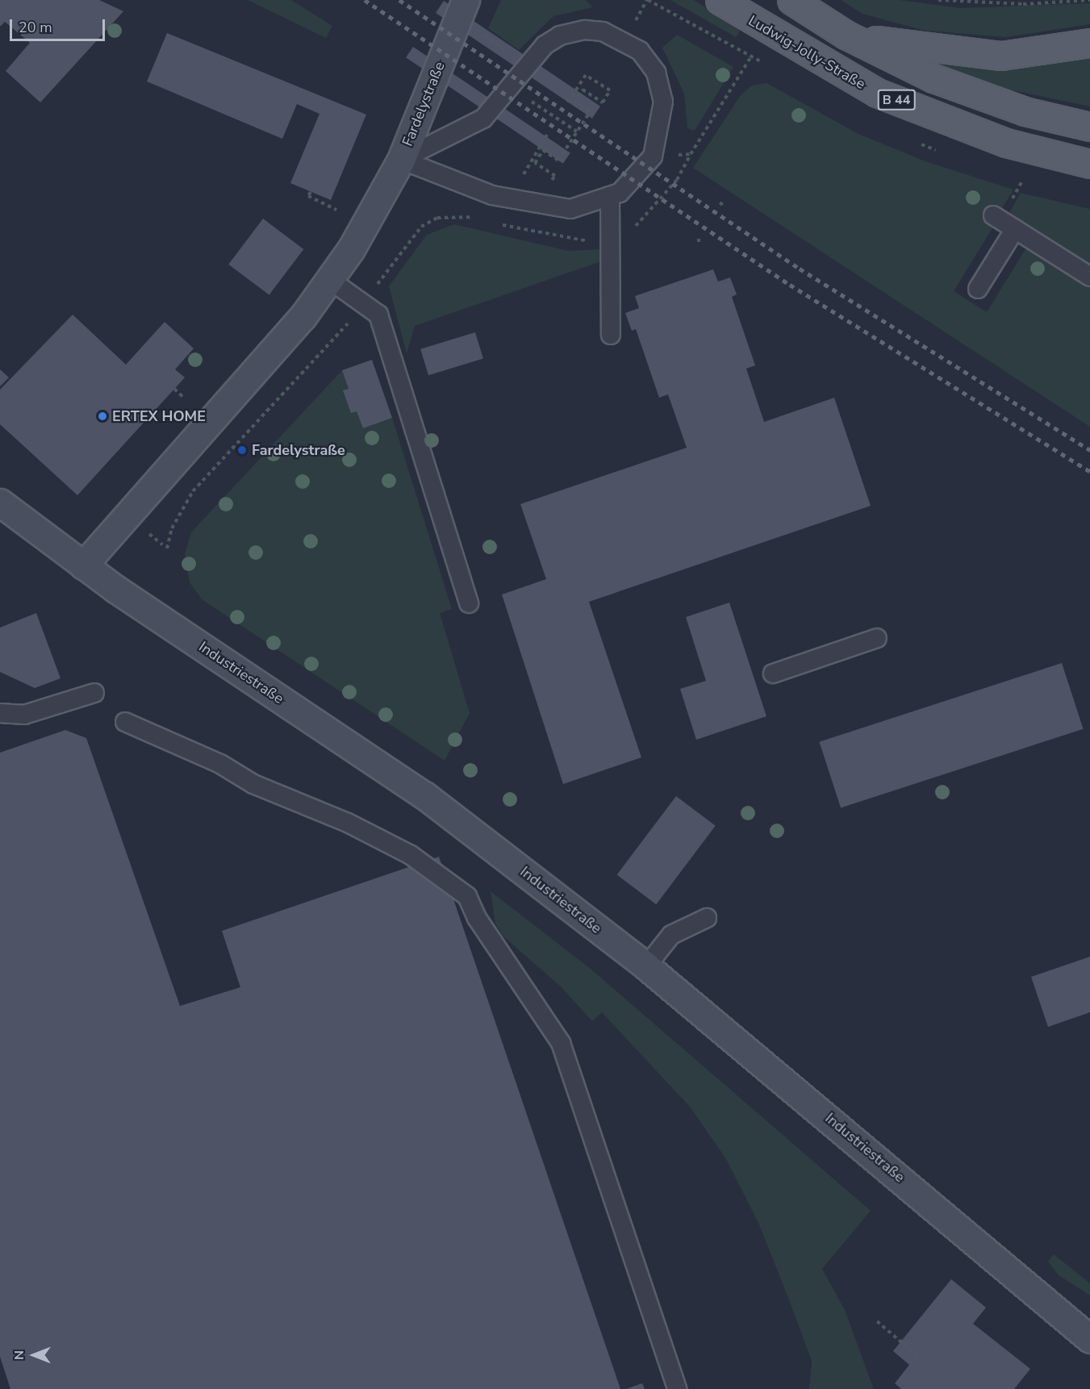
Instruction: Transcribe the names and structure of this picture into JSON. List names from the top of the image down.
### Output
{
  "streets": {
    "main road": ["Ludwig-Jolly-Straße", "B 44"],
    "street": ["Fardelystraße", "Industriestraße"]
  },
  "crossings": [
    ["Fardelystraße", "Industriestraße"]
  ],
  "places": ["ERTEX HOME", "Fardelystraße"],
  "scale_bar": "20 m",
  "north": "left"
}
